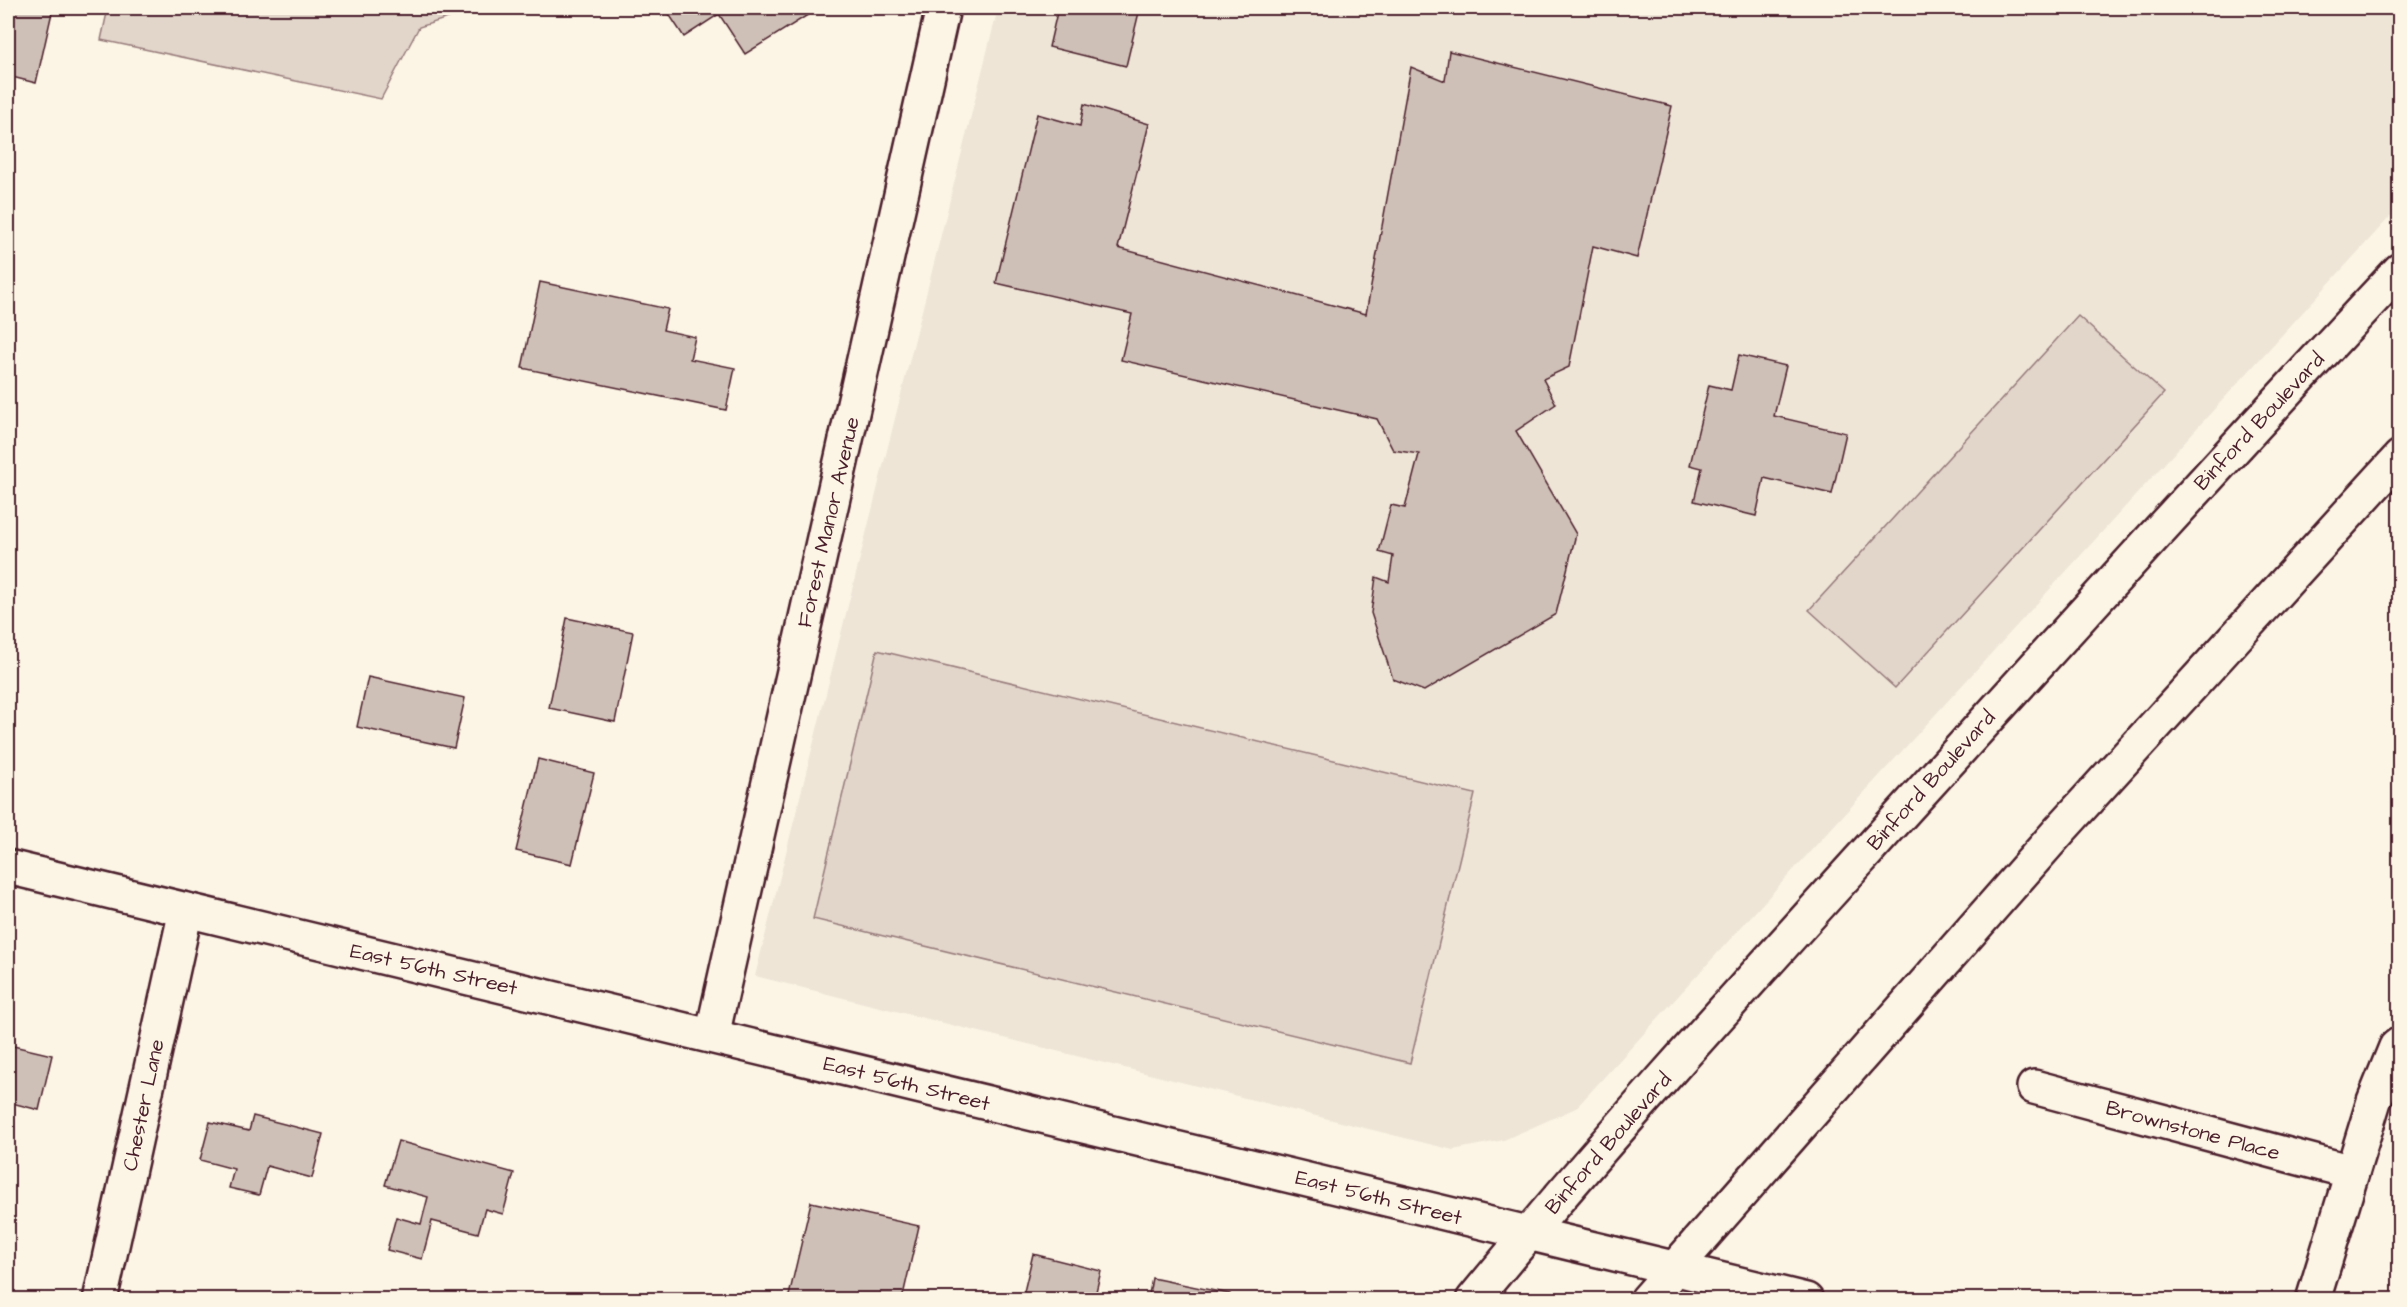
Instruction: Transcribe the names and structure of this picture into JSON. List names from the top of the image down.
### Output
{
  "streets": {
    "street": [
      "Binford Boulevard",
      "Forest Manor Avenue",
      "East 56th Street",
      "Chester Lane",
      "Brownstone Place"
    ]
  },
  "crossings": [
    ["Binford Boulevard", "East 56th Street"],
    ["Forest Manor Avenue", "East 56th Street"],
    ["East 56th Street", "Chester Lane"]
  ]
}
